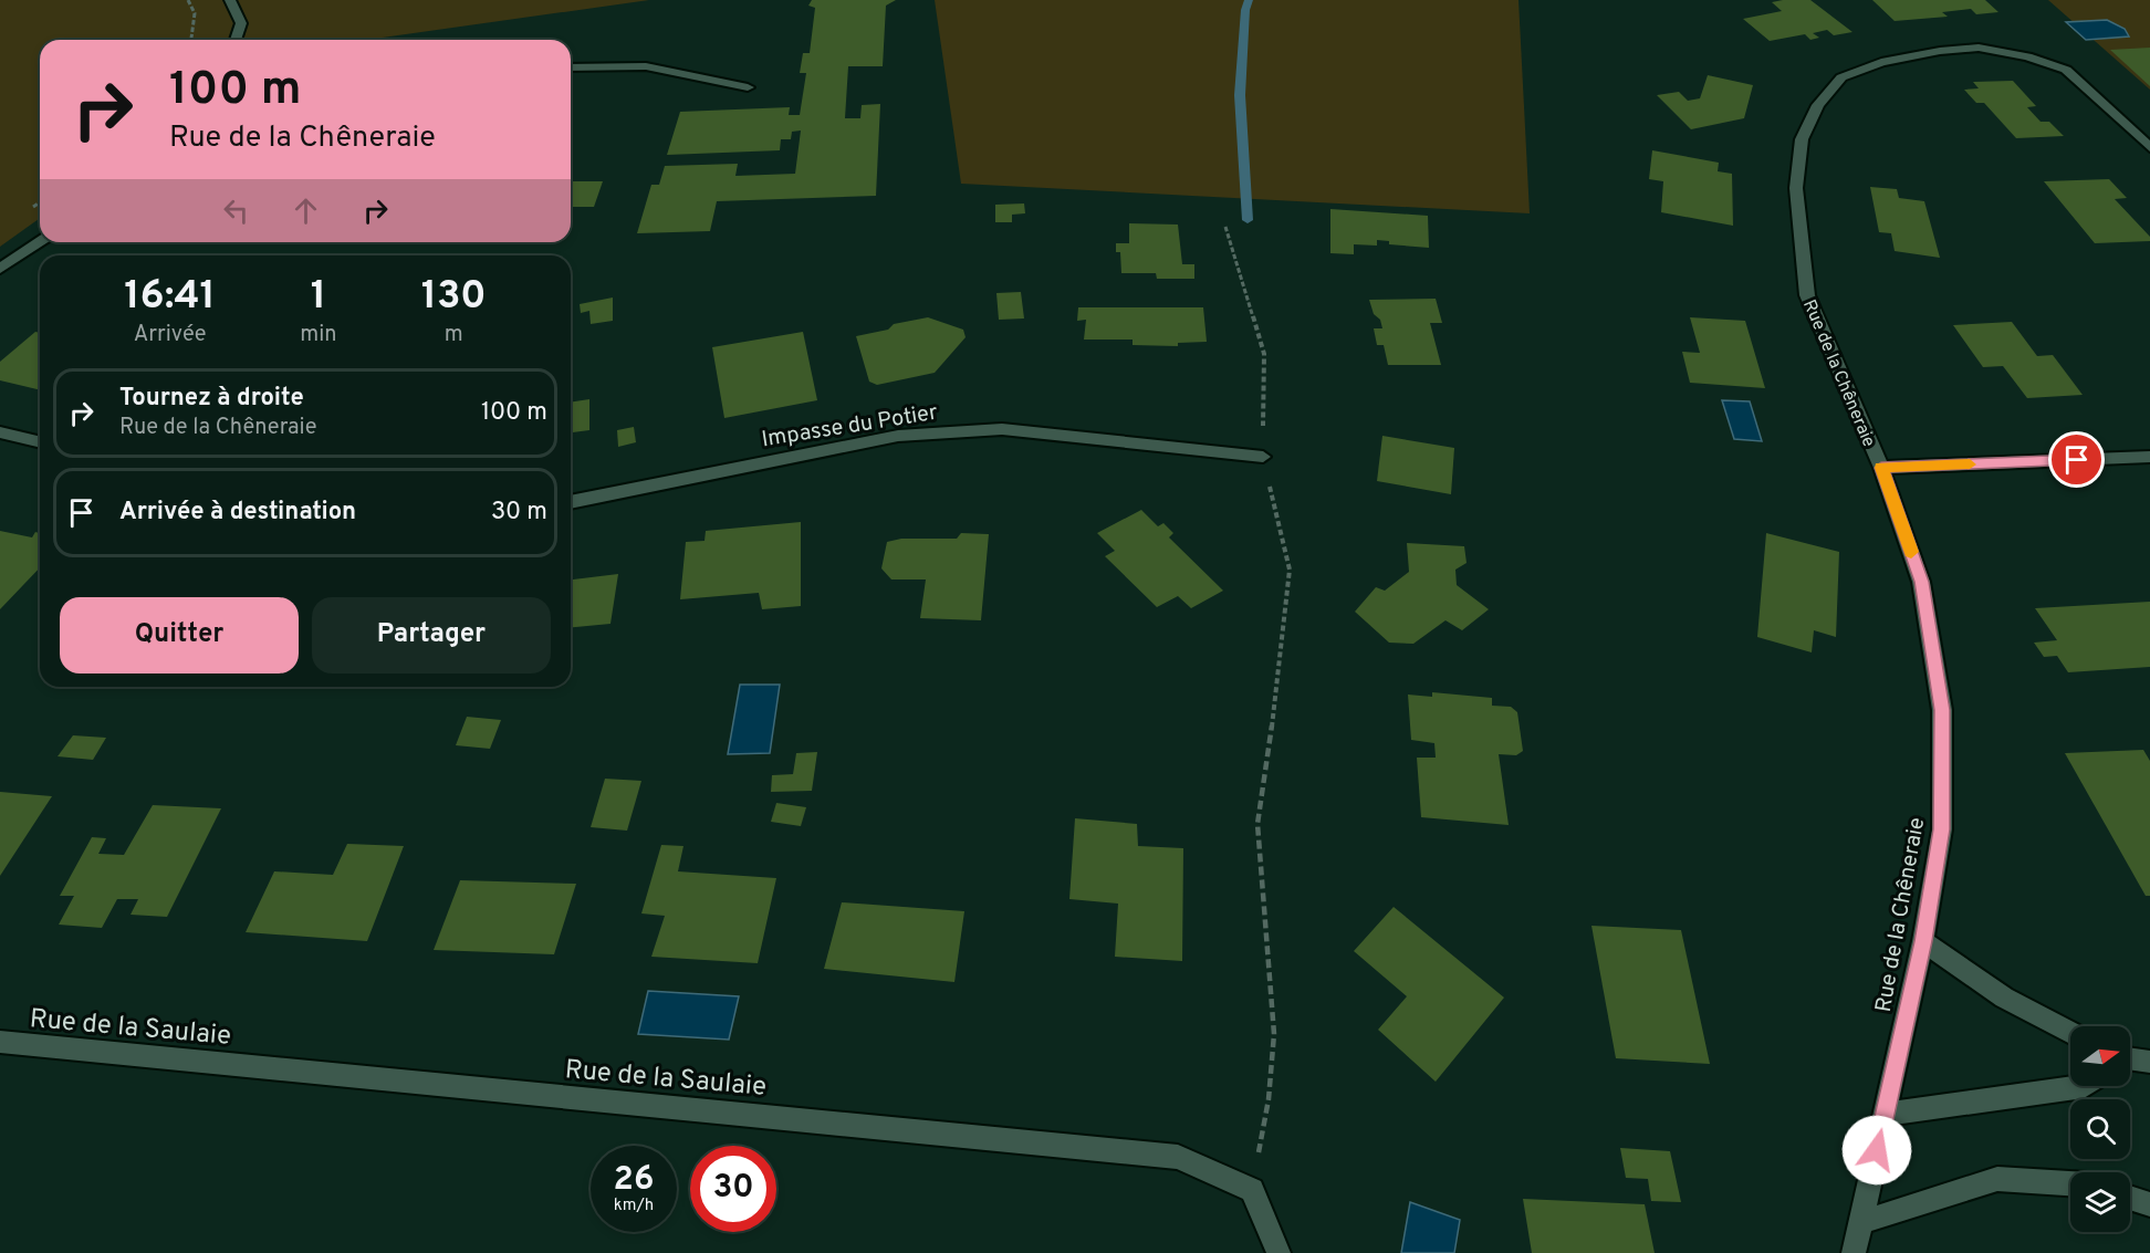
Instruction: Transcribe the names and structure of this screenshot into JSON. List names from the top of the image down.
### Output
{
  "streets": {
    "street": ["Rue de la Chêneraie", "Impasse du Potier", "Rue de la Saulaie"]
  },
  "north": "right",
  "page": {
    "turn": ["100 m", "Rue de la Chêneraie"],
    "eta": [
      "16:41",
      "Arrivée",
      "1",
      "min",
      "130",
      "m"
    ],
    "list": [
      {
        "name": "Tournez à droite",
        "note": "Rue de la Chêneraie",
        "value": "100 m"
      },
      {
        "name": "Arrivée à destination",
        "value": "30 m"
      }
    ],
    "buttons": ["Quitter", "Partager"],
    "speed": "26 km/h",
    "limit": "30"
  }
}
